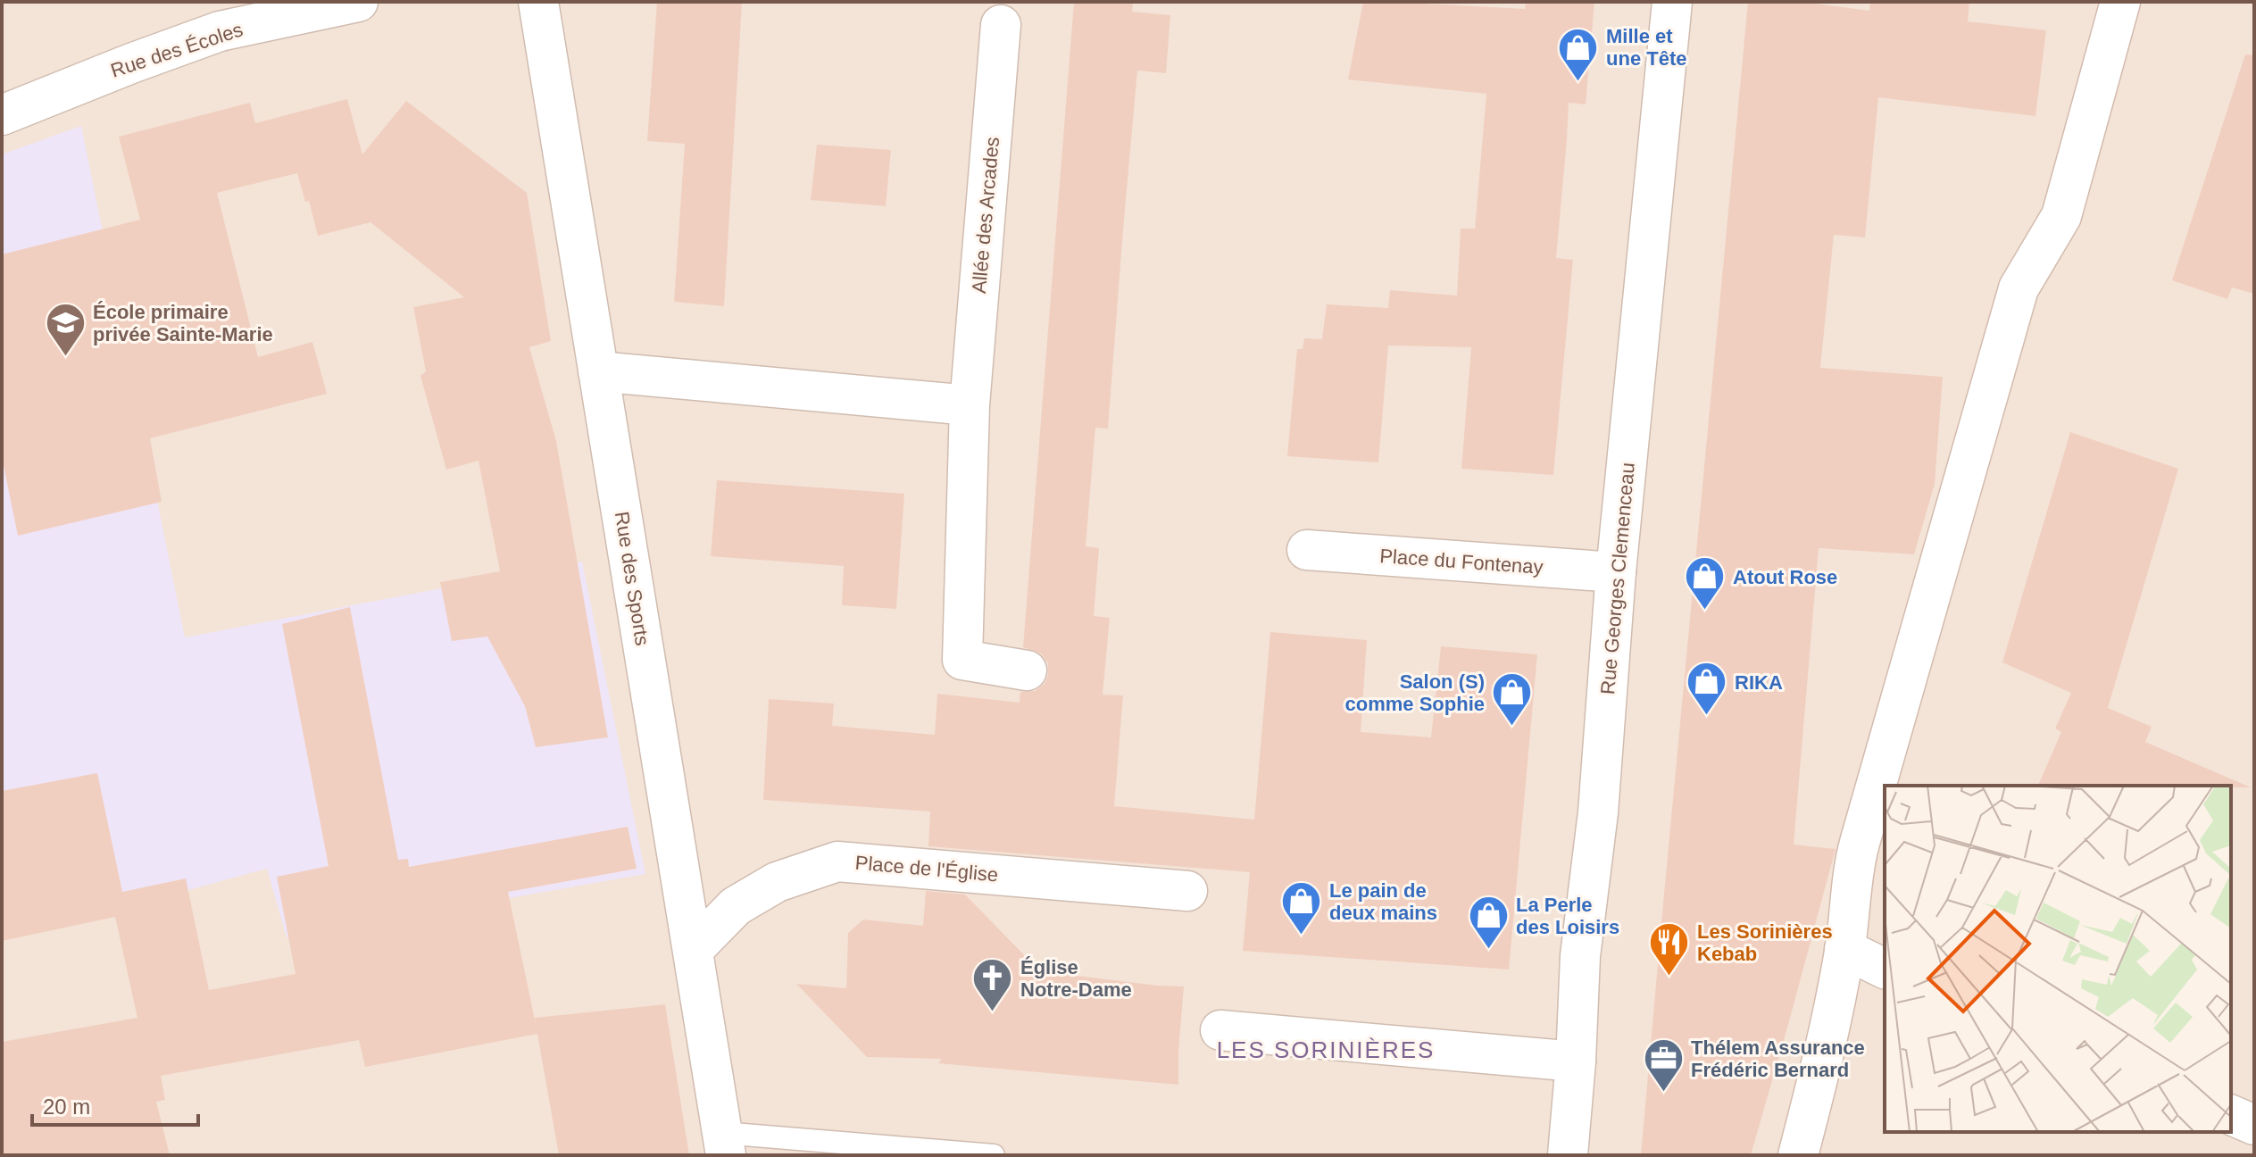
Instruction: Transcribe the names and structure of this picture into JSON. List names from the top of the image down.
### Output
{
  "streets": {
    "street": [
      "Rue des Écoles",
      "Allée des Arcades",
      "Place du Fontenay",
      "Rue des Sports",
      "Rue Georges Clemenceau",
      "Place de l'Église"
    ]
  },
  "crossings": [
    ["Place du Fontenay", "Rue Georges Clemenceau"],
    ["Rue des Sports", "Place de l'Église"]
  ],
  "districts": ["LES SORINIÈRES"],
  "places": {
    "shop": [
      "Mille et une Tête",
      "Atout Rose",
      "RIKA",
      "Salon (S) comme Sophie",
      "Le pain de deux mains",
      "La Perle des Loisirs"
    ],
    "school or university": ["École primaire privée Sainte-Marie"],
    "restaurant": ["Les Sorinières Kebab"],
    "church": ["Église Notre-Dame"],
    "office": ["Thélem Assurance Frédéric Bernard"]
  },
  "scale_bar": "20 m"
}
